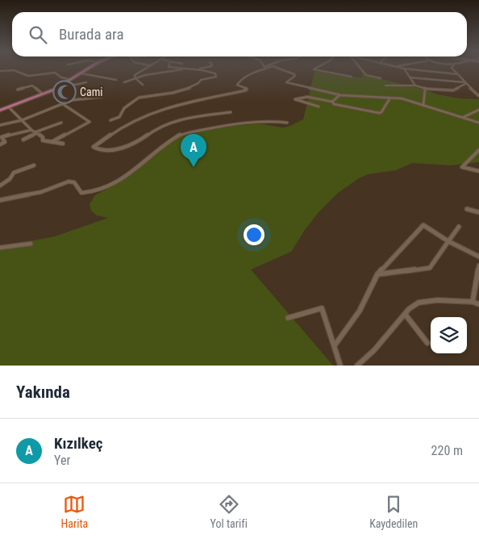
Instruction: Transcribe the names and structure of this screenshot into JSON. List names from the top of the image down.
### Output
{
  "places": {
    "mosque": ["Cami"]
  },
  "page": {
    "search": "Burada ara",
    "pins": "A",
    "heading": "Yakında",
    "list": [
      {
        "mark": "A",
        "name": "Kızılkeç",
        "note": "Yer",
        "value": "220 m"
      }
    ],
    "nav": ["Harita", "Yol tarifi", "Kaydedilen"]
  }
}
